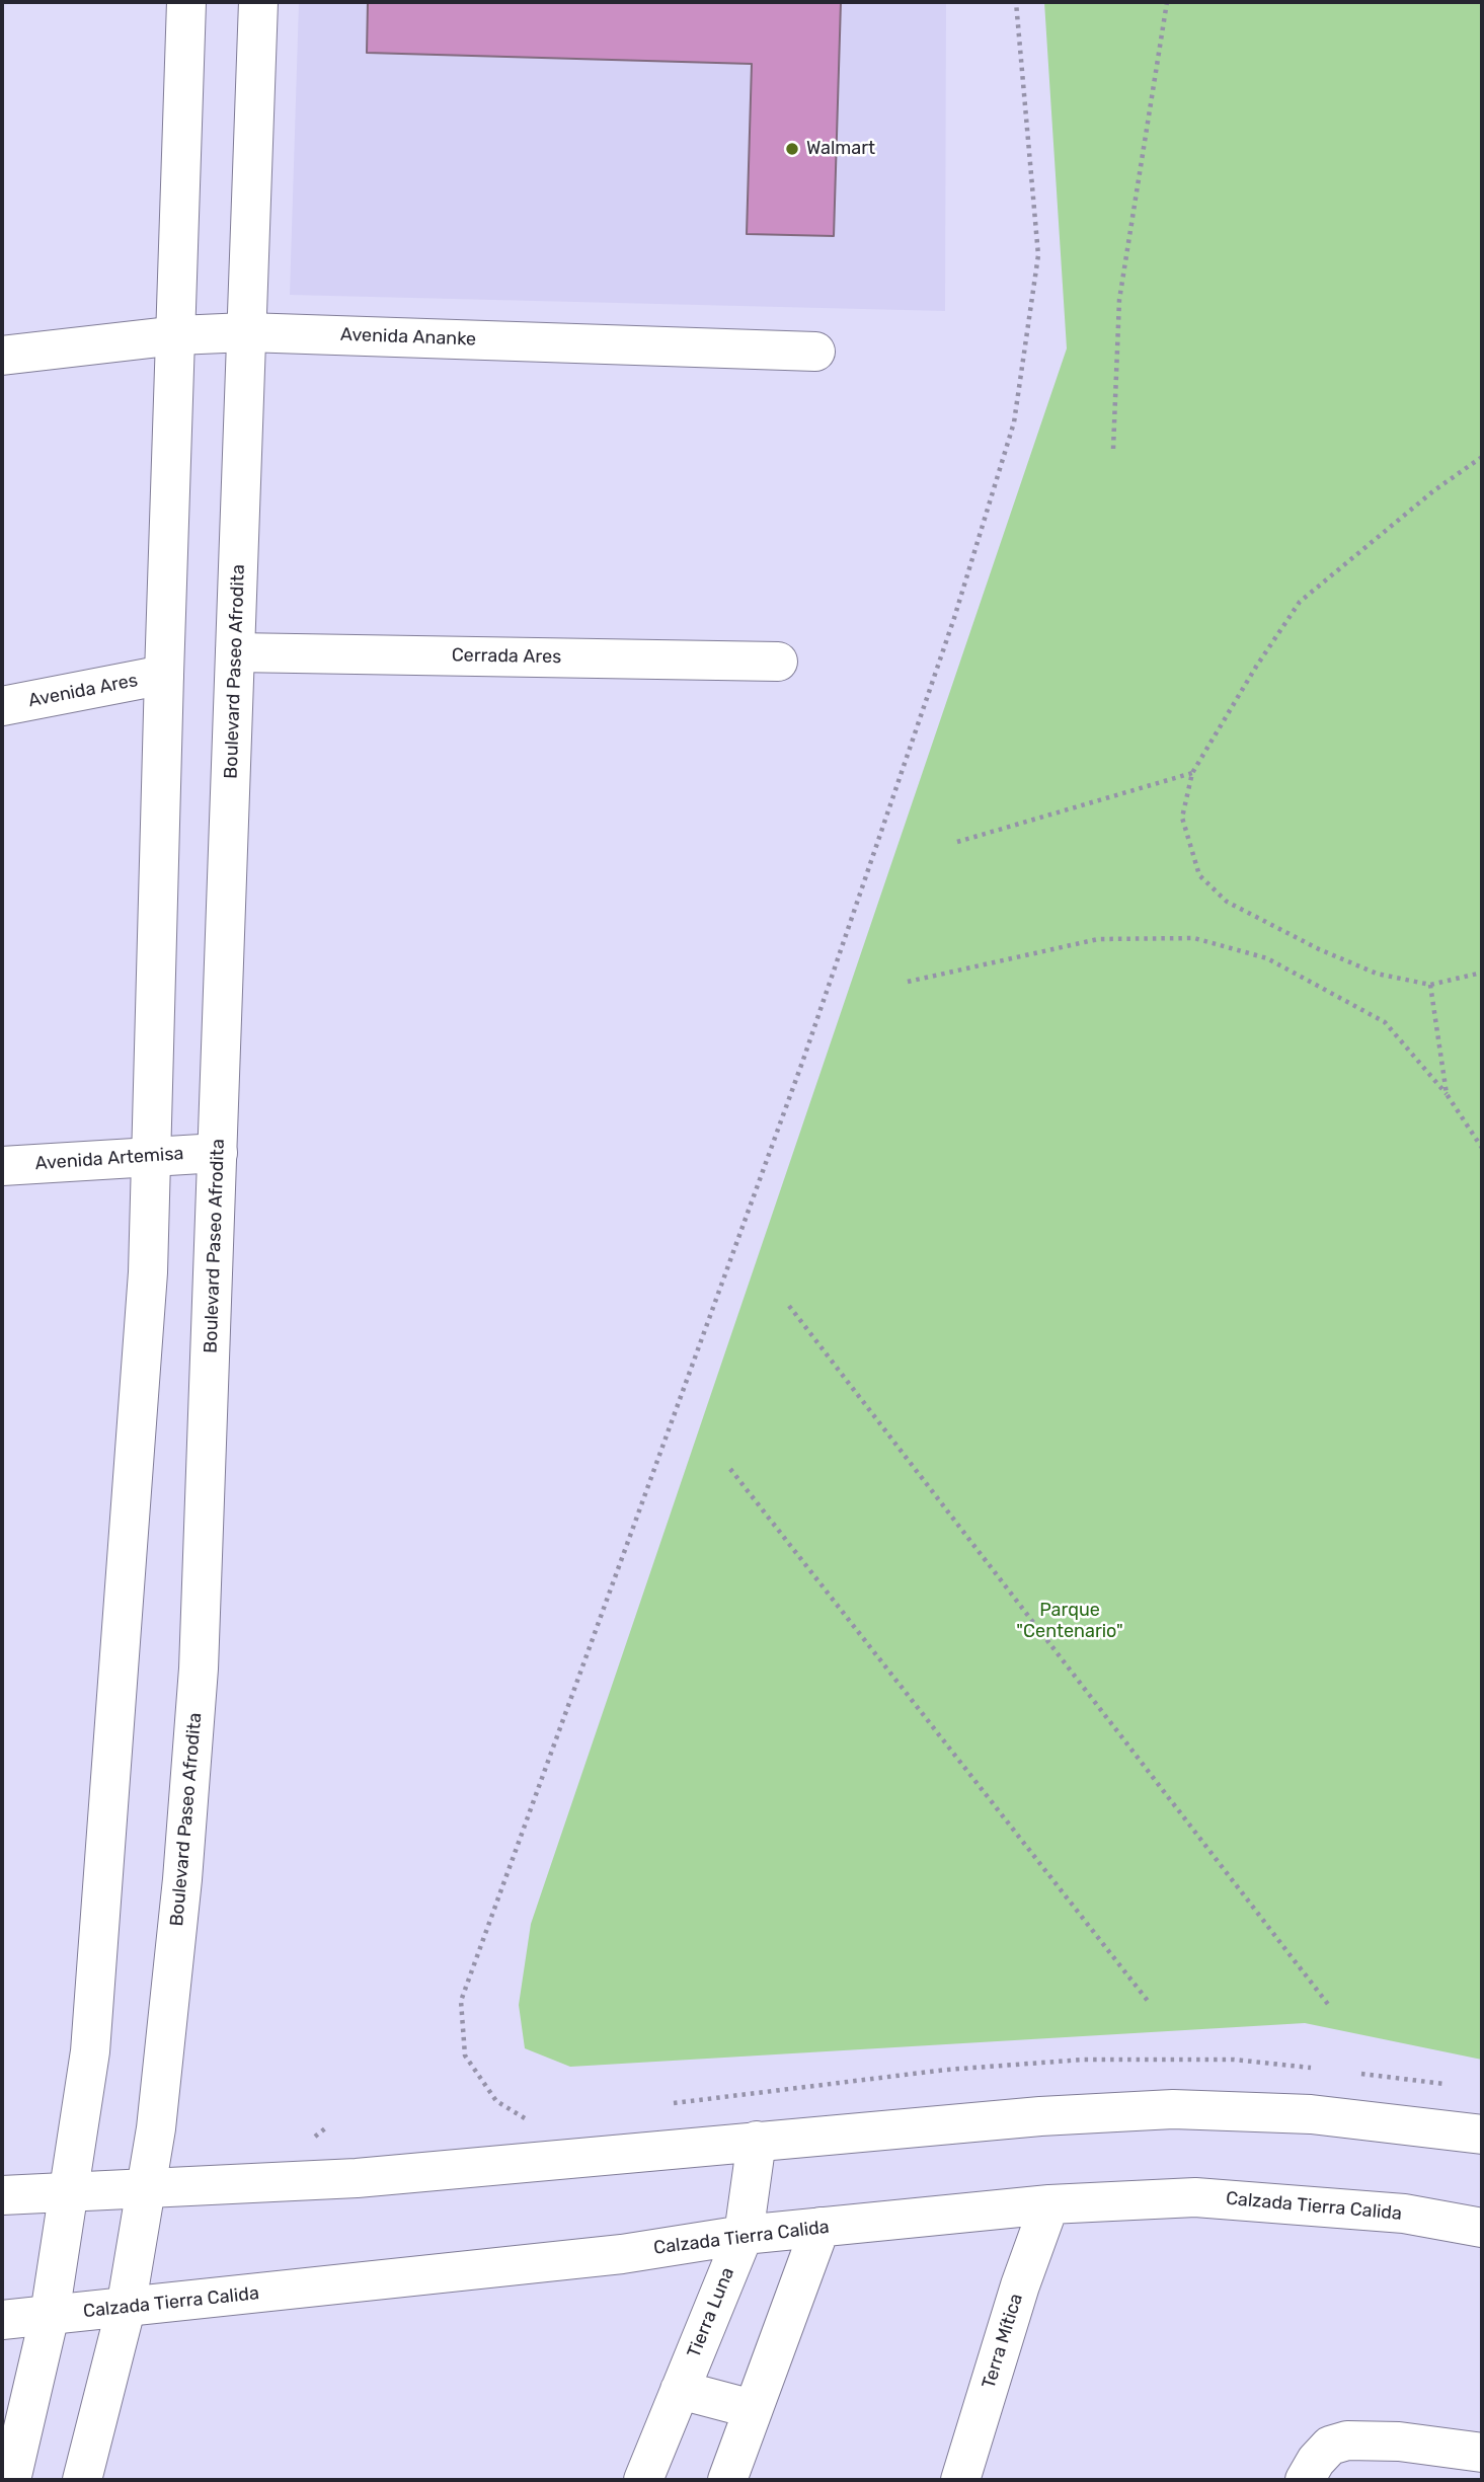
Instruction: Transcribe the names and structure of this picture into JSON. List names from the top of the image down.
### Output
{
  "streets": {
    "street": [
      "Avenida Ananke",
      "Cerrada Ares",
      "Boulevard Paseo Afrodita",
      "Avenida Ares",
      "Avenida Artemisa",
      "Calzada Tierra Calida",
      "Tierra Luna",
      "Terra Mítica"
    ]
  },
  "crossings": [
    ["Avenida Ananke", "Boulevard Paseo Afrodita"],
    ["Cerrada Ares", "Boulevard Paseo Afrodita"],
    ["Boulevard Paseo Afrodita", "Avenida Artemisa"],
    ["Boulevard Paseo Afrodita", "Calzada Tierra Calida"],
    ["Calzada Tierra Calida", "Tierra Luna"],
    ["Calzada Tierra Calida", "Terra Mítica"]
  ],
  "parks": ["Parque \"Centenario\""],
  "places": ["Walmart"]
}
